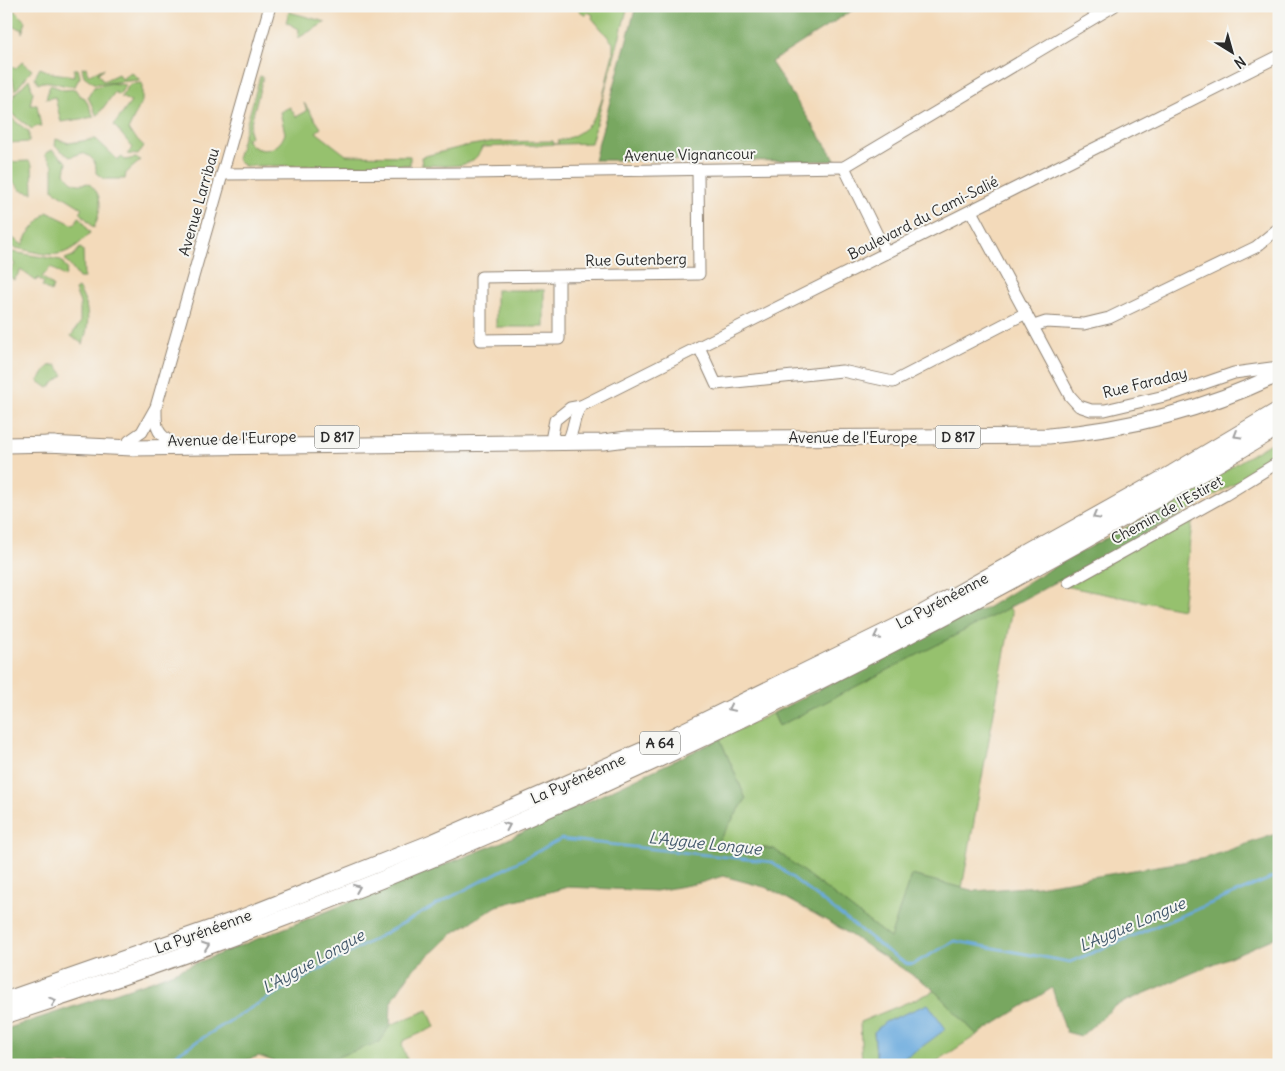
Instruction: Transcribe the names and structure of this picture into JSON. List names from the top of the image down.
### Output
{
  "streets": {
    "highway": ["La Pyrénéenne", "A 64"],
    "main road": ["D 817", "Avenue de l'Europe"],
    "street": [
      "Avenue Vignancour",
      "Avenue Larribau",
      "Boulevard du Cami-Salié",
      "Rue Gutenberg",
      "Rue Faraday",
      "Chemin de l'Estiret"
    ]
  },
  "crossings": [
    ["Avenue Vignancour", "Avenue Larribau"],
    ["Avenue Vignancour", "Rue Gutenberg"],
    ["Avenue Larribau", "Avenue de l'Europe"],
    ["Boulevard du Cami-Salié", "Rue Faraday"],
    ["Boulevard du Cami-Salié", "Avenue de l'Europe"]
  ],
  "water": ["L'Aygue Longue"],
  "north": "bottom right"
}
